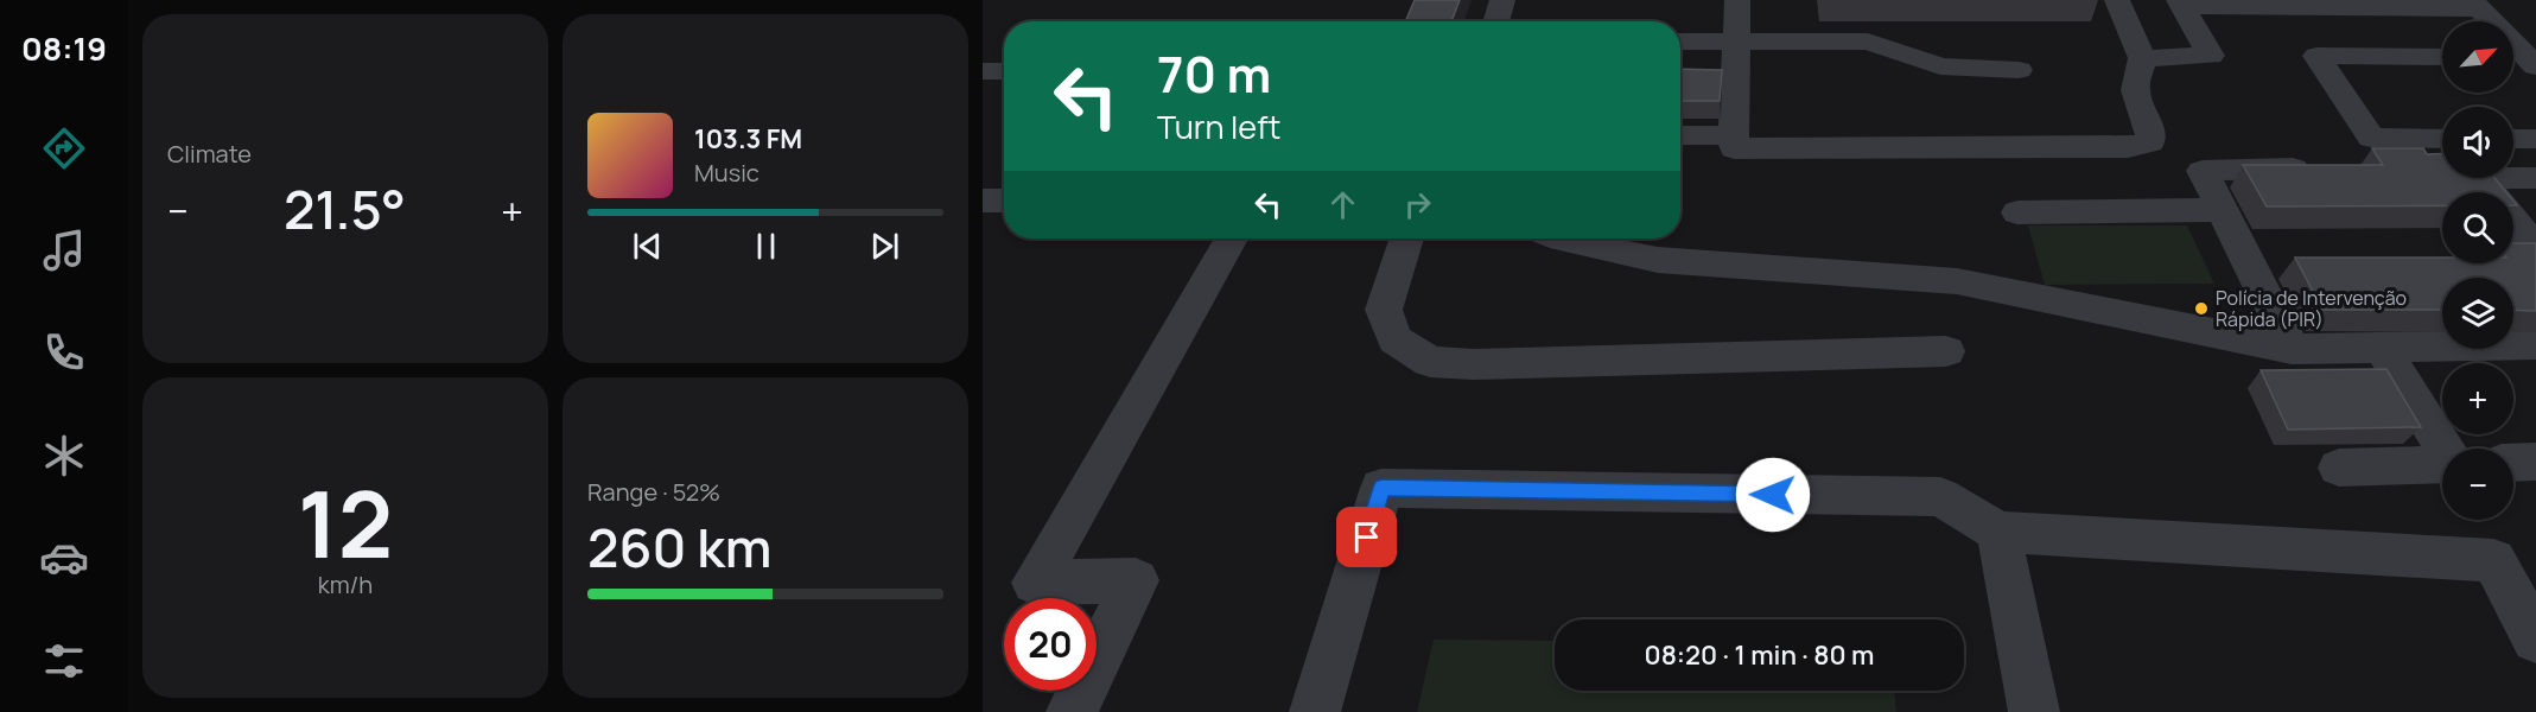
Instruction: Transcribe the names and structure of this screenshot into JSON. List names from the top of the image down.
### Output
{
  "places": ["Polícia de Intervenção Rápida (PIR)"],
  "north": "top right",
  "page": {
    "tabs": "08:19",
    "tile": [
      "Climate",
      ["12", "km/h"],
      ["Range · 52%", "260 km"]
    ],
    "map_buttons": ["+", "−"],
    "turn": ["70 m", "Turn left"],
    "song": ["103.3 FM", "Music"],
    "heat": ["−", "21.5°", "+"],
    "limit": "20",
    "trip": "08:20 · 1 min · 80 m"
  }
}
